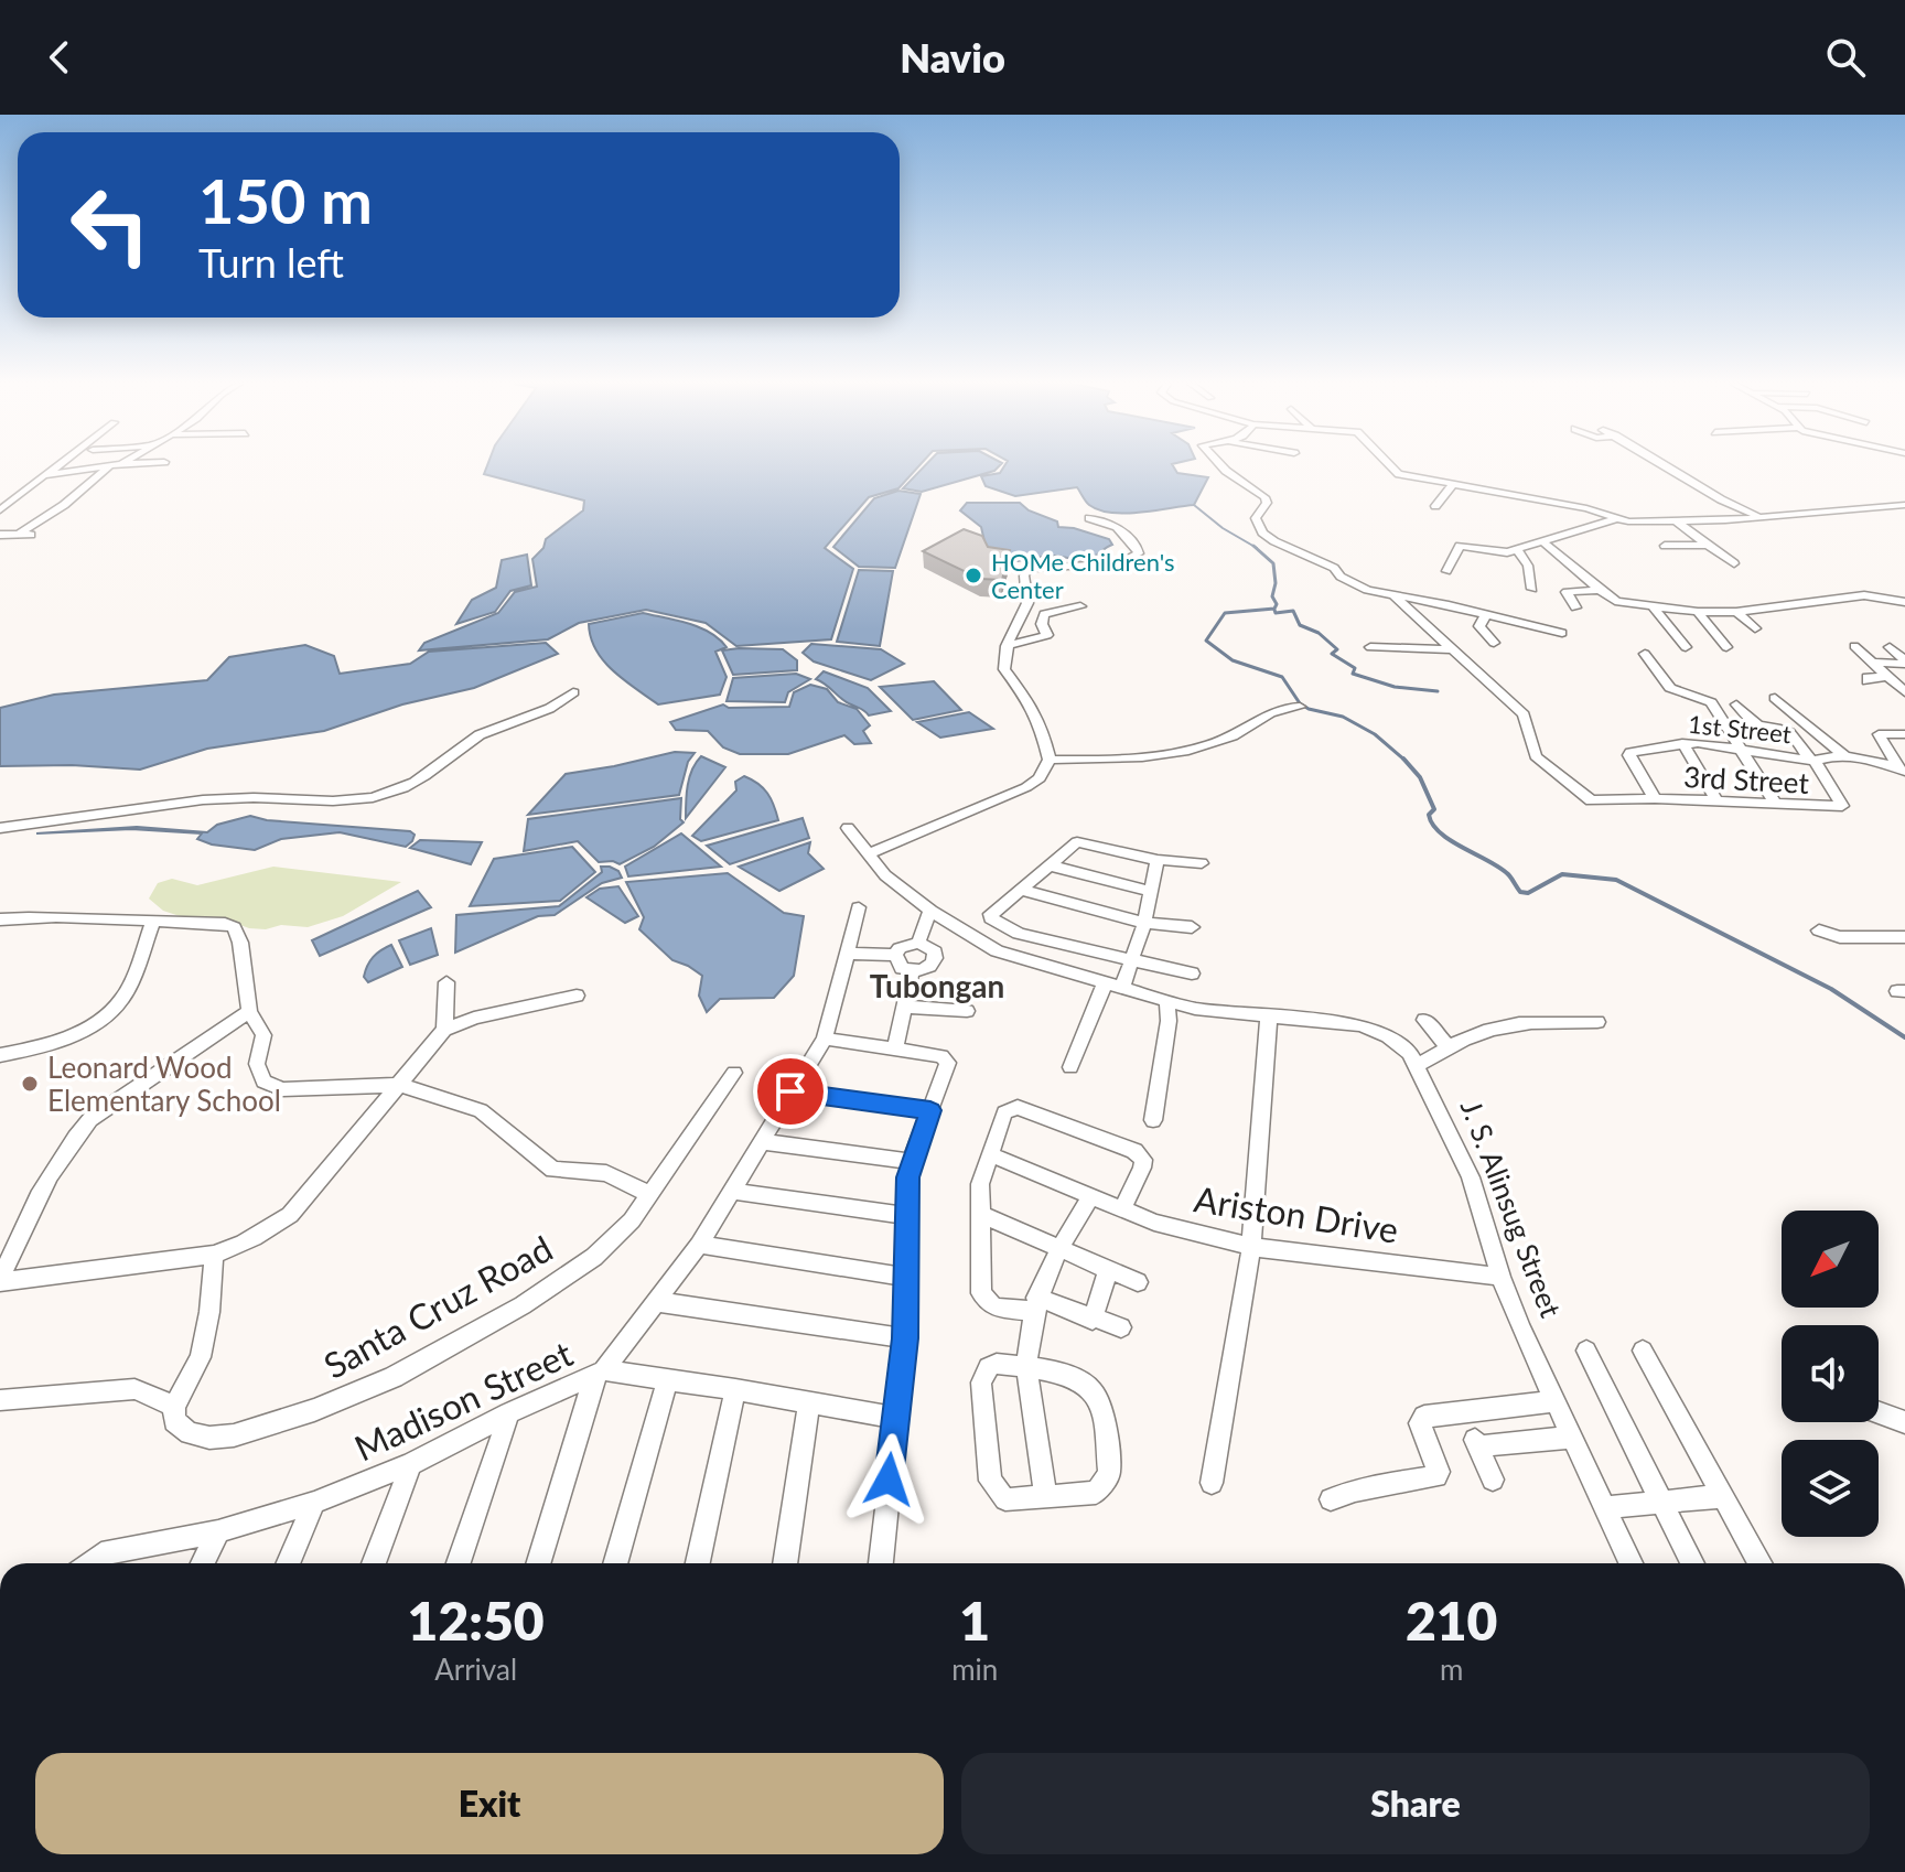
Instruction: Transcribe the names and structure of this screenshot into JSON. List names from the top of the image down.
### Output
{
  "streets": {
    "street": [
      "1st Street",
      "3rd Street",
      "J. S. Alinsug Street",
      "Ariston Drive",
      "Santa Cruz Road",
      "Madison Street"
    ]
  },
  "crossings": [
    ["1st Street", "3rd Street"],
    ["J. S. Alinsug Street", "Ariston Drive"]
  ],
  "districts": ["Tubongan"],
  "places": ["HOMe Children's Center", "Leonard Wood Elementary School"],
  "north": "bottom left",
  "page": {
    "header": "Navio",
    "turn": ["150 m", "Turn left"],
    "eta": [
      "12:50",
      "Arrival",
      "1",
      "min",
      "210",
      "m"
    ],
    "buttons": ["Exit", "Share"]
  }
}
